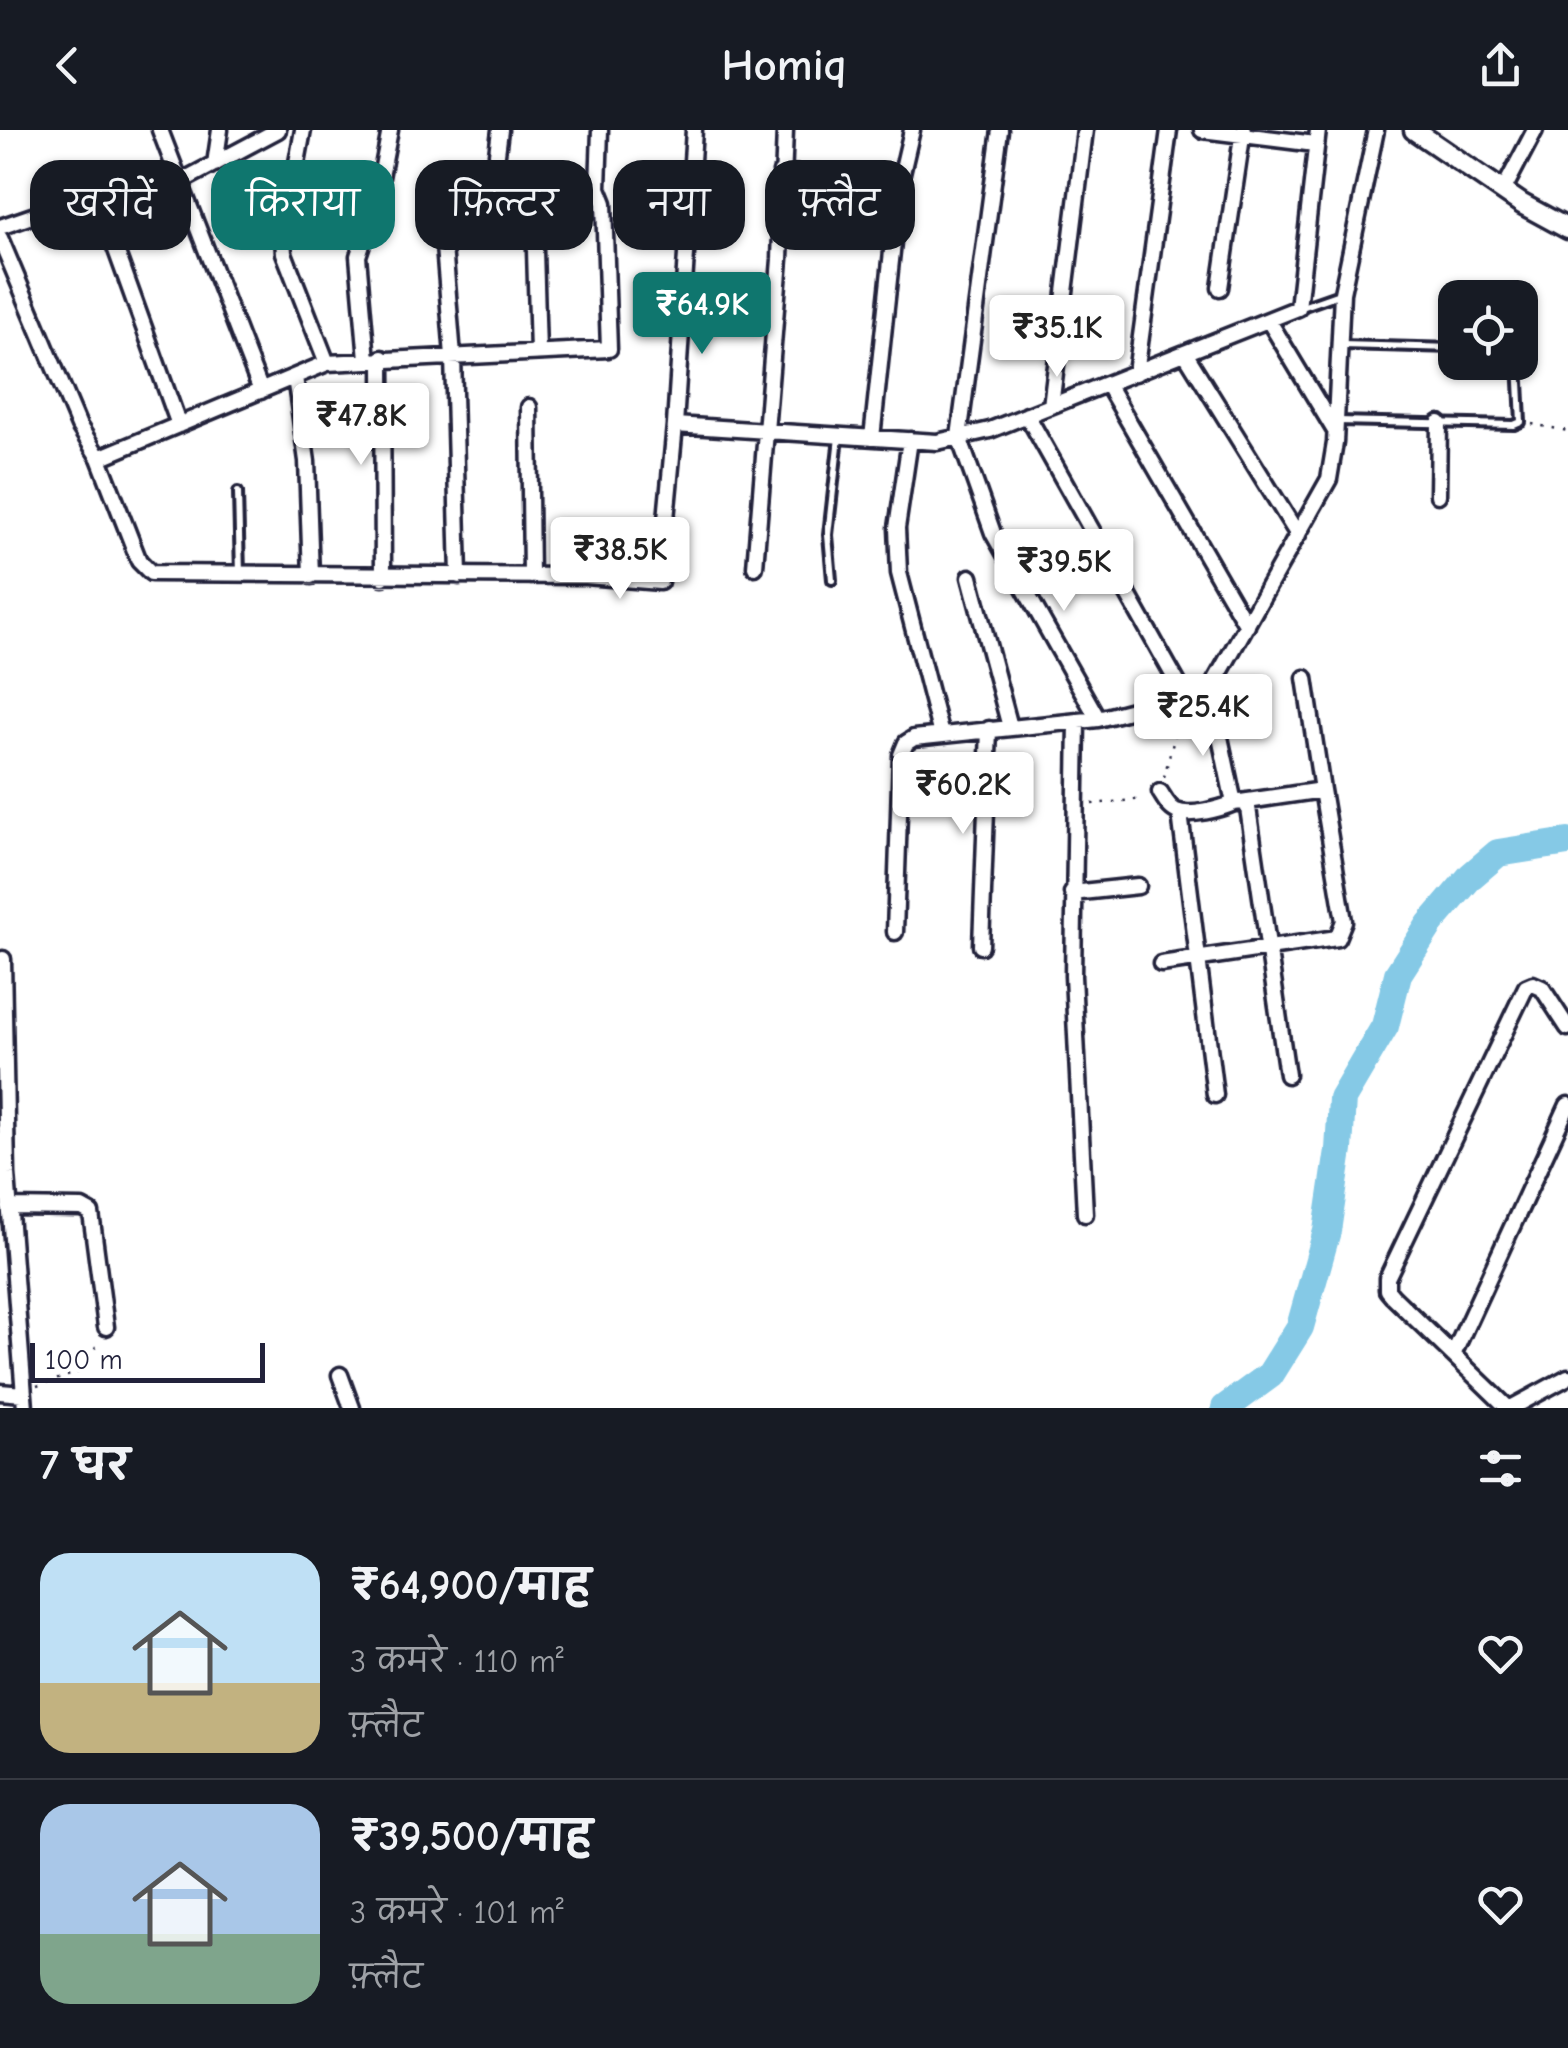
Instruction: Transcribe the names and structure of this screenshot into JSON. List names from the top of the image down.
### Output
{
  "scale_bar": "100 m",
  "page": {
    "header": "Homiq",
    "chip": [
      "खरीदें",
      "किराया",
      "फ़िल्टर",
      "नया",
      "फ़्लैट"
    ],
    "price": [
      "₹64.9K",
      "₹35.1K",
      "₹47.8K",
      "₹38.5K",
      "₹39.5K",
      "₹25.4K",
      "₹60.2K"
    ],
    "scale": "100 m",
    "heading": "7 घर",
    "list": [
      {
        "name": "₹64,900/माह",
        "note": "3 कमरे · 110 m² · फ़्लैट"
      },
      {
        "name": "₹39,500/माह",
        "note": "3 कमरे · 101 m² · फ़्लैट"
      }
    ]
  }
}
